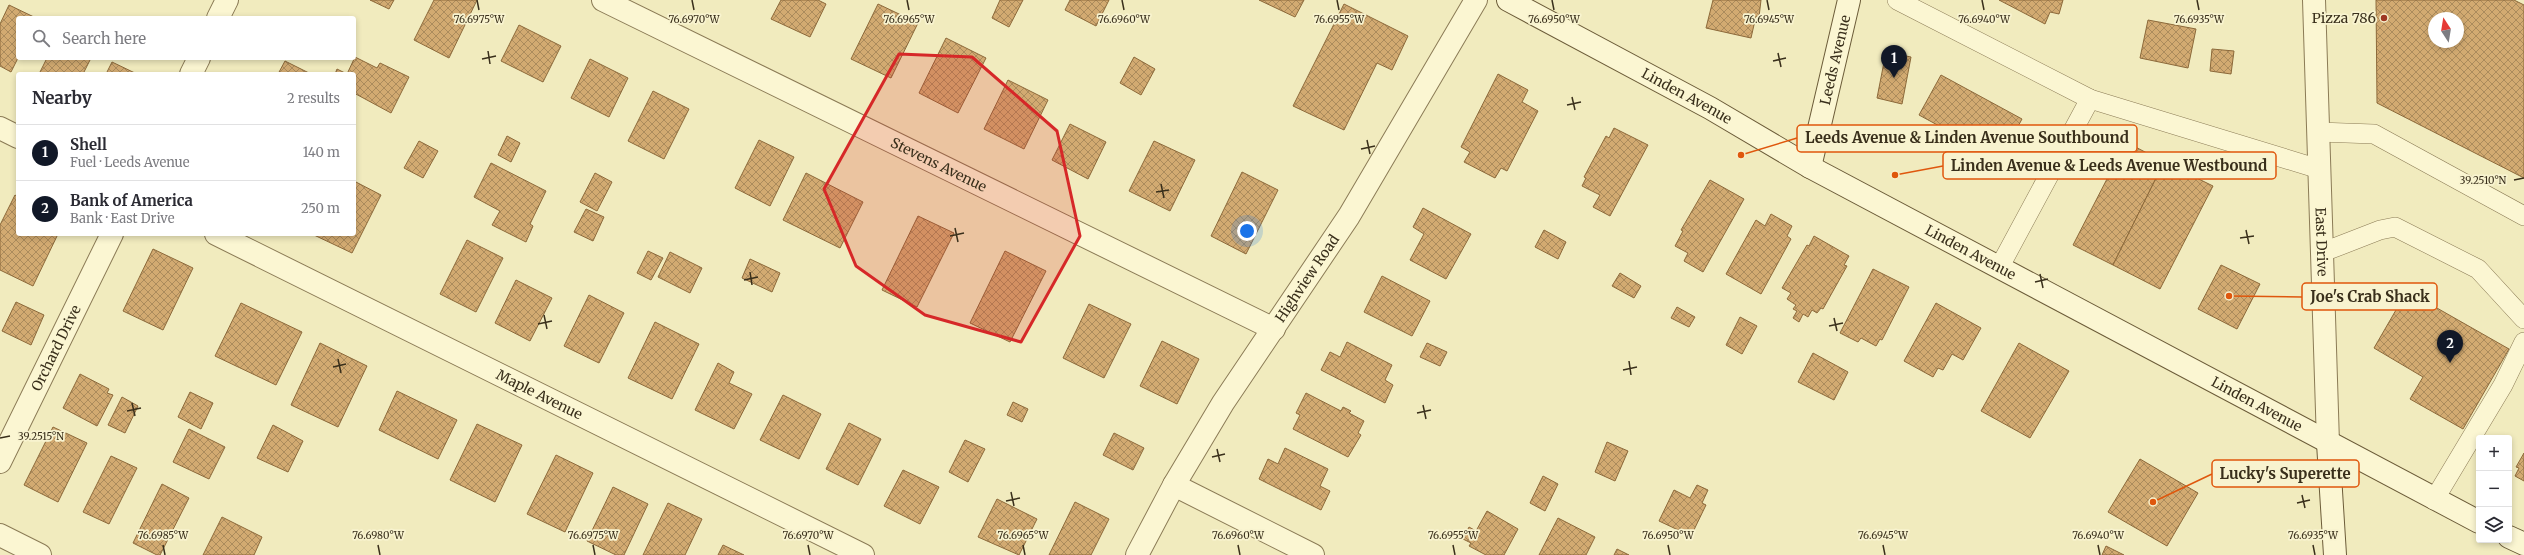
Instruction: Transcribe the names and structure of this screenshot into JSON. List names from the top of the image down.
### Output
{
  "streets": {
    "street": [
      "Leeds Avenue",
      "Linden Avenue",
      "Stevens Avenue",
      "East Drive",
      "Highview Road",
      "Orchard Drive",
      "Maple Avenue"
    ]
  },
  "crossings": [
    ["Leeds Avenue", "Linden Avenue"],
    ["Linden Avenue", "East Drive"],
    ["Stevens Avenue", "Highview Road"]
  ],
  "places": [
    "Pizza 786",
    "Leeds Avenue & Linden Avenue Southbound",
    "Linden Avenue & Leeds Avenue Westbound",
    "Joe's Crab Shack",
    "Lucky's Superette"
  ],
  "north": "top",
  "page": {
    "search": "Search here",
    "pins": ["1", "2"],
    "heading": ["Nearby", "2 results"],
    "list": [
      {
        "mark": "1",
        "name": "Shell",
        "note": "Fuel · Leeds Avenue",
        "value": "140 m"
      },
      {
        "mark": "2",
        "name": "Bank of America",
        "note": "Bank · East Drive",
        "value": "250 m"
      }
    ],
    "map_buttons": ["+", "−"]
  },
  "coordinates": [
    "76.6975°W",
    "76.6970°W",
    "76.6965°W",
    "76.6960°W",
    "76.6955°W",
    "76.6950°W",
    "76.6945°W",
    "76.6940°W",
    "76.6935°W",
    "39.2510°N",
    "39.2515°N",
    "76.6985°W",
    "76.6980°W"
  ]
}
